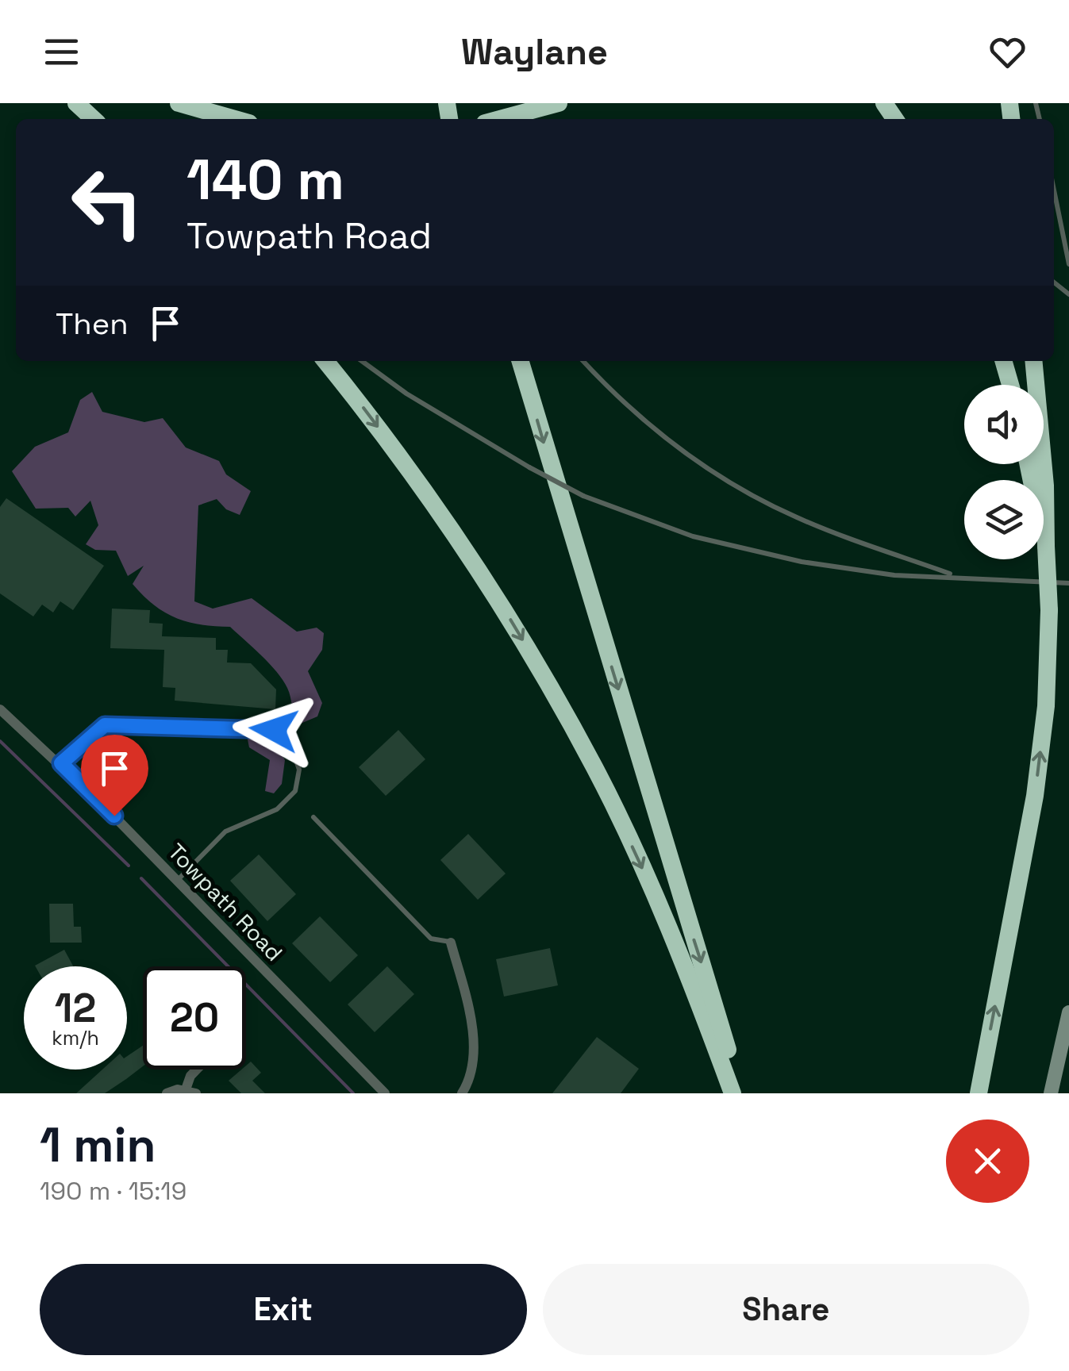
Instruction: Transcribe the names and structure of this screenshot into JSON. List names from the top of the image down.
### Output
{
  "streets": {
    "street": ["Towpath Road"]
  },
  "page": {
    "header": "Waylane",
    "turn": ["140 m", "Towpath Road"],
    "then": "Then",
    "speed": "12 km/h",
    "limit": "20",
    "heading": ["1 min", "190 m · 15:19"],
    "buttons": ["Exit", "Share"]
  }
}
